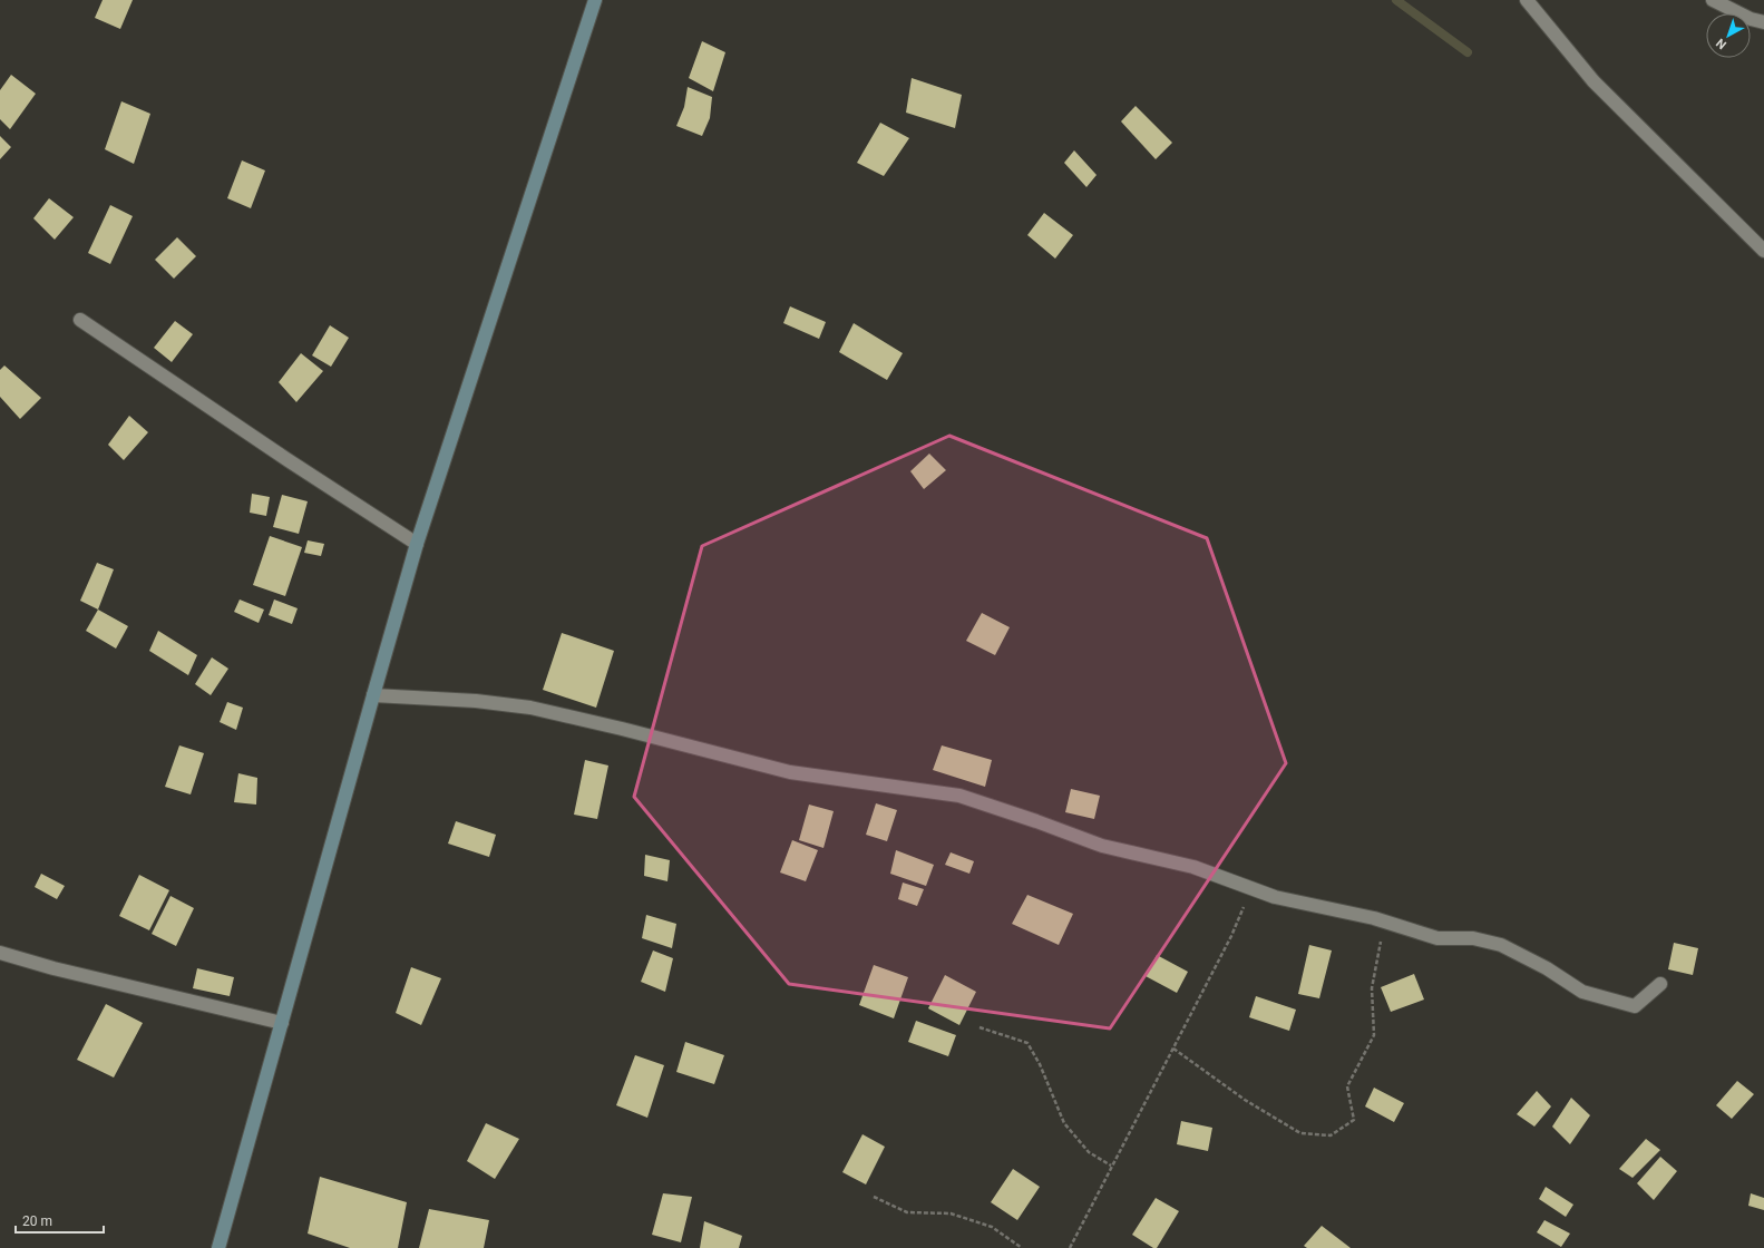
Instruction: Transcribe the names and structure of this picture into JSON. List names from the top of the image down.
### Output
{
  "scale_bar": "20 m",
  "north": "bottom left"
}
